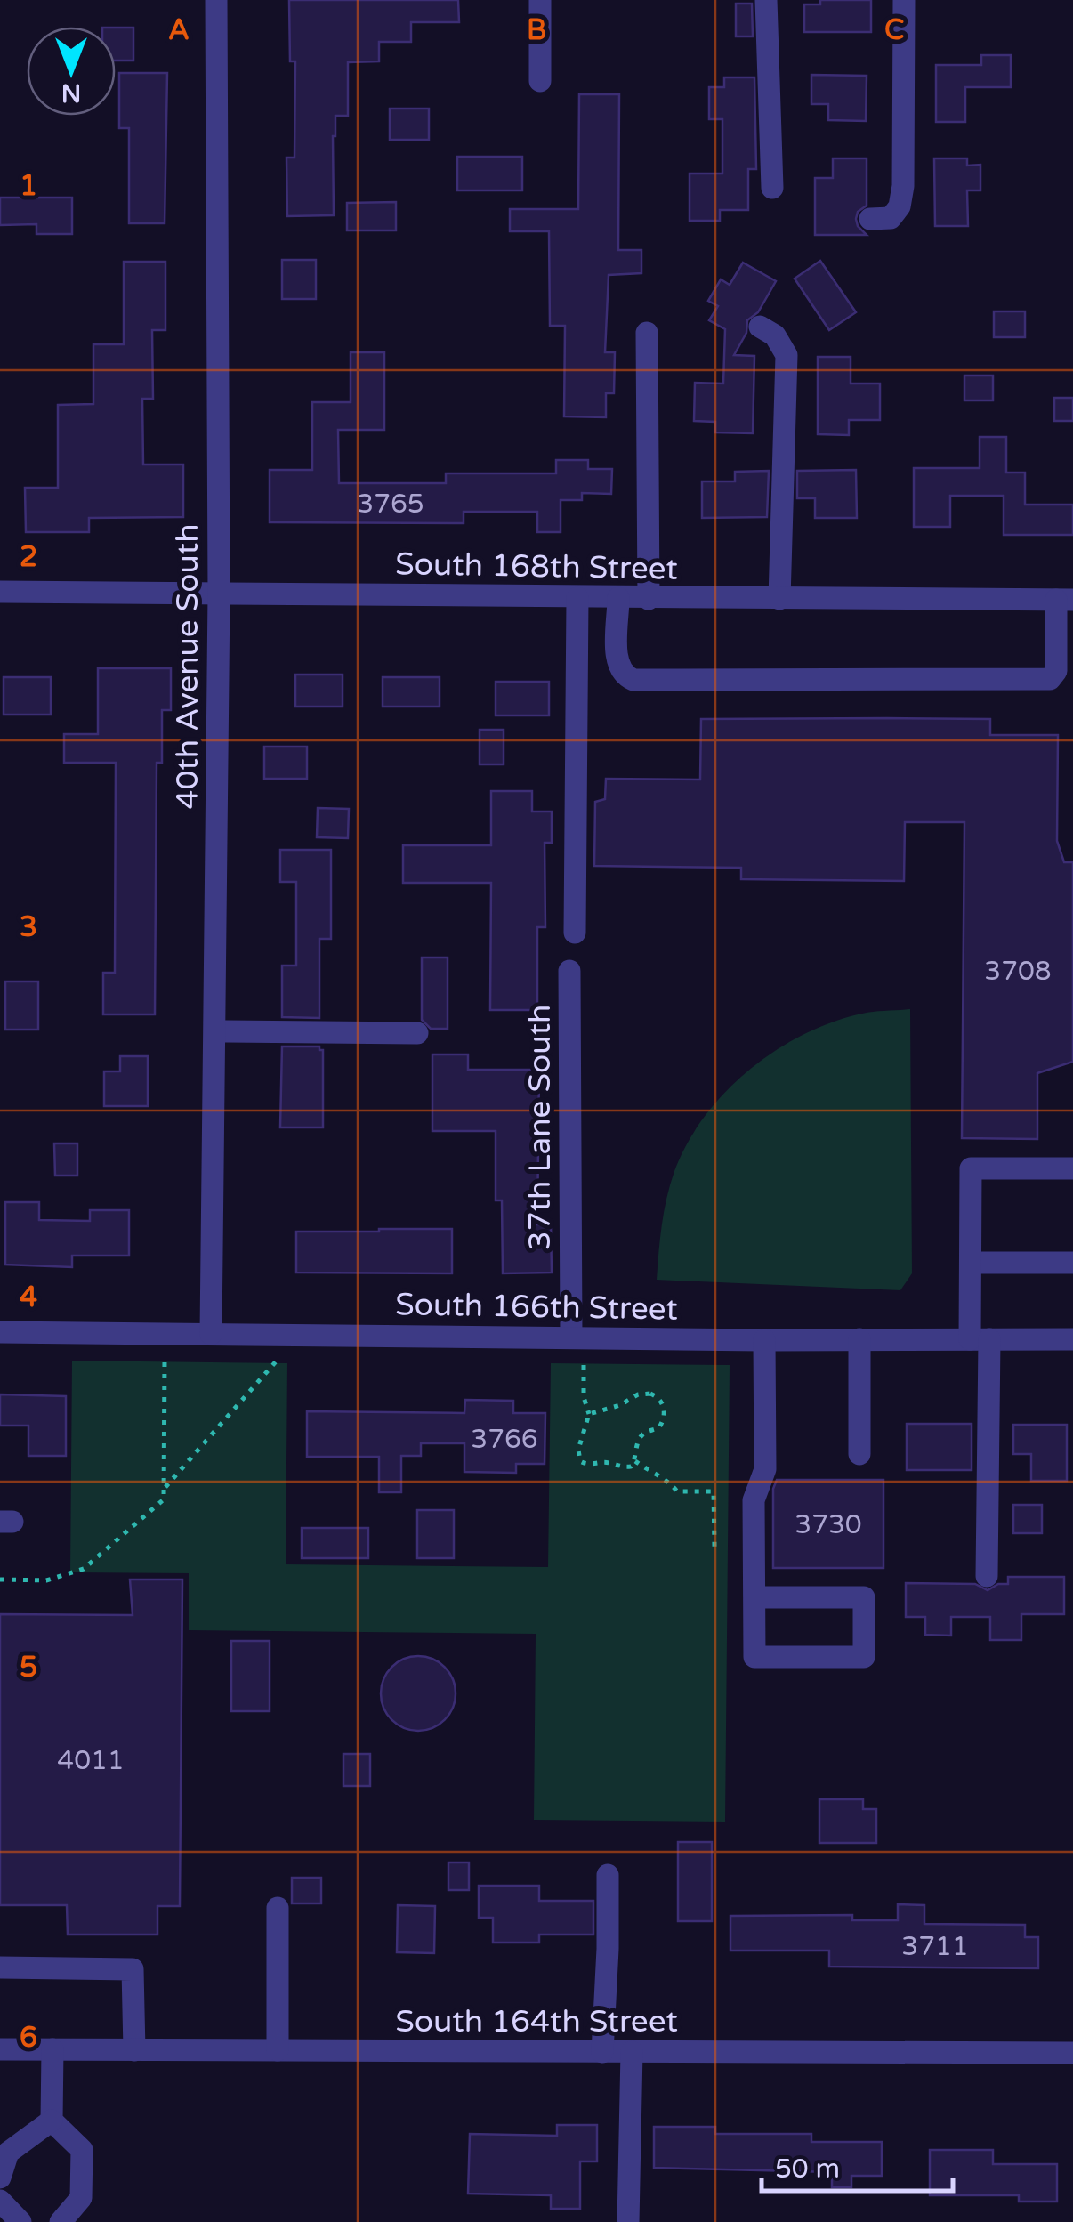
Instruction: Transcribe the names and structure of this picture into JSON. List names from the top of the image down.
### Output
{
  "streets": {
    "street": [
      "South 168th Street",
      "40th Avenue South",
      "37th Lane South",
      "South 166th Street",
      "South 164th Street"
    ]
  },
  "crossings": [
    ["South 168th Street", "40th Avenue South"],
    ["40th Avenue South", "South 166th Street"],
    ["37th Lane South", "South 166th Street"]
  ],
  "house_numbers": [
    "3765",
    "3708",
    "3766",
    "3730",
    "4011",
    "3711"
  ],
  "scale_bar": "50 m",
  "north": "bottom",
  "grid": {
    "columns": ["A", "B", "C"],
    "rows": [
      "1",
      "2",
      "3",
      "4",
      "5",
      "6"
    ]
  }
}
